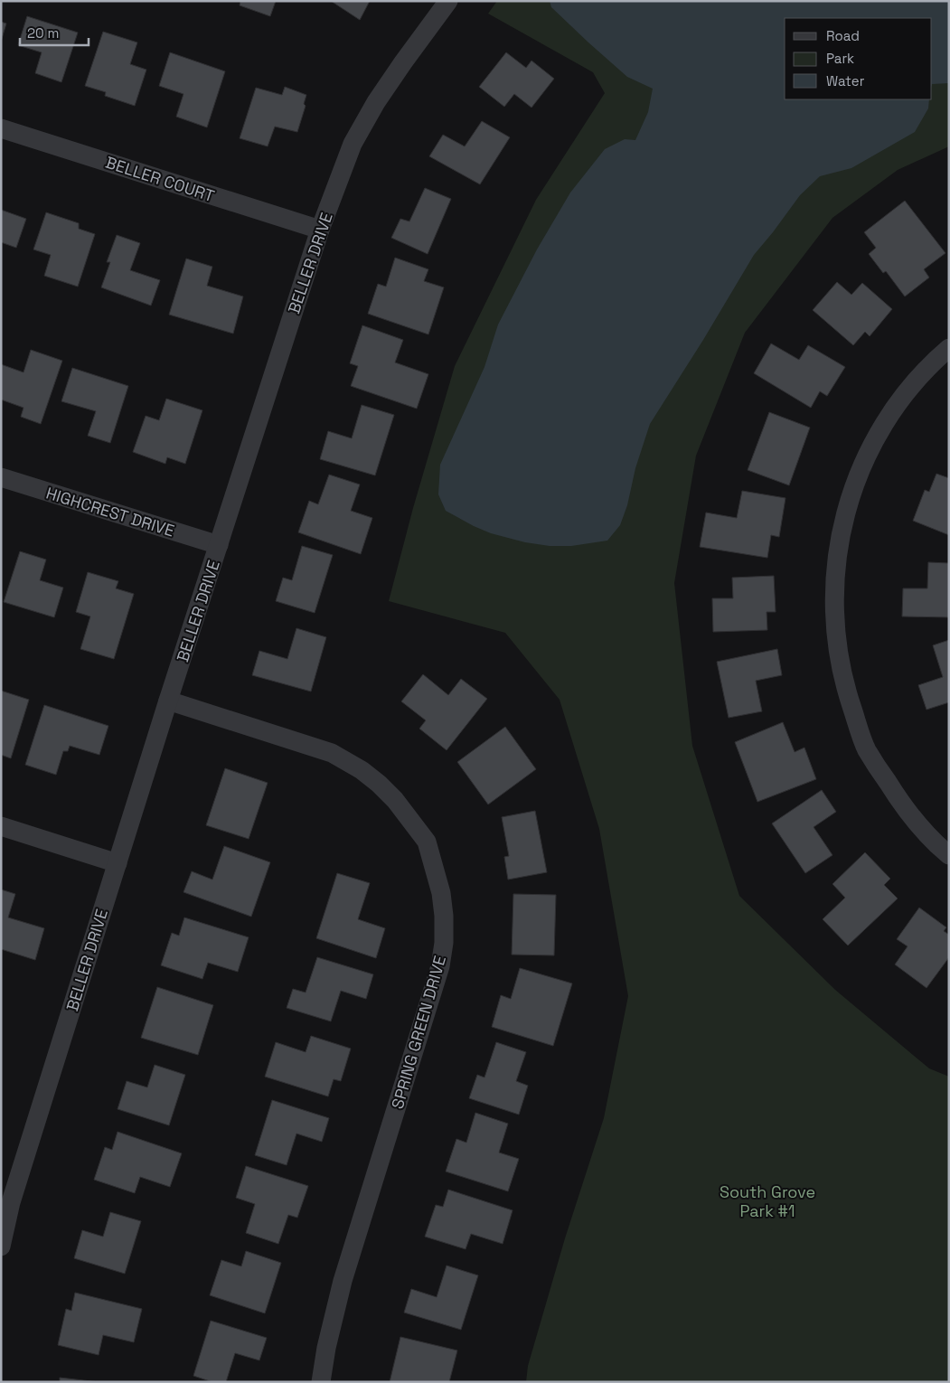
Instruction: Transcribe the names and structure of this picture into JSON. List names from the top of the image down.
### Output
{
  "streets": {
    "street": [
      "BELLER COURT",
      "BELLER DRIVE",
      "HIGHCREST DRIVE",
      "SPRING GREEN DRIVE"
    ]
  },
  "crossings": [
    ["BELLER COURT", "BELLER DRIVE"],
    ["BELLER DRIVE", "HIGHCREST DRIVE"],
    ["BELLER DRIVE", "SPRING GREEN DRIVE"]
  ],
  "parks": ["South Grove Park #1"],
  "legend": ["Road", "Park", "Water"],
  "scale_bar": "20 m"
}
